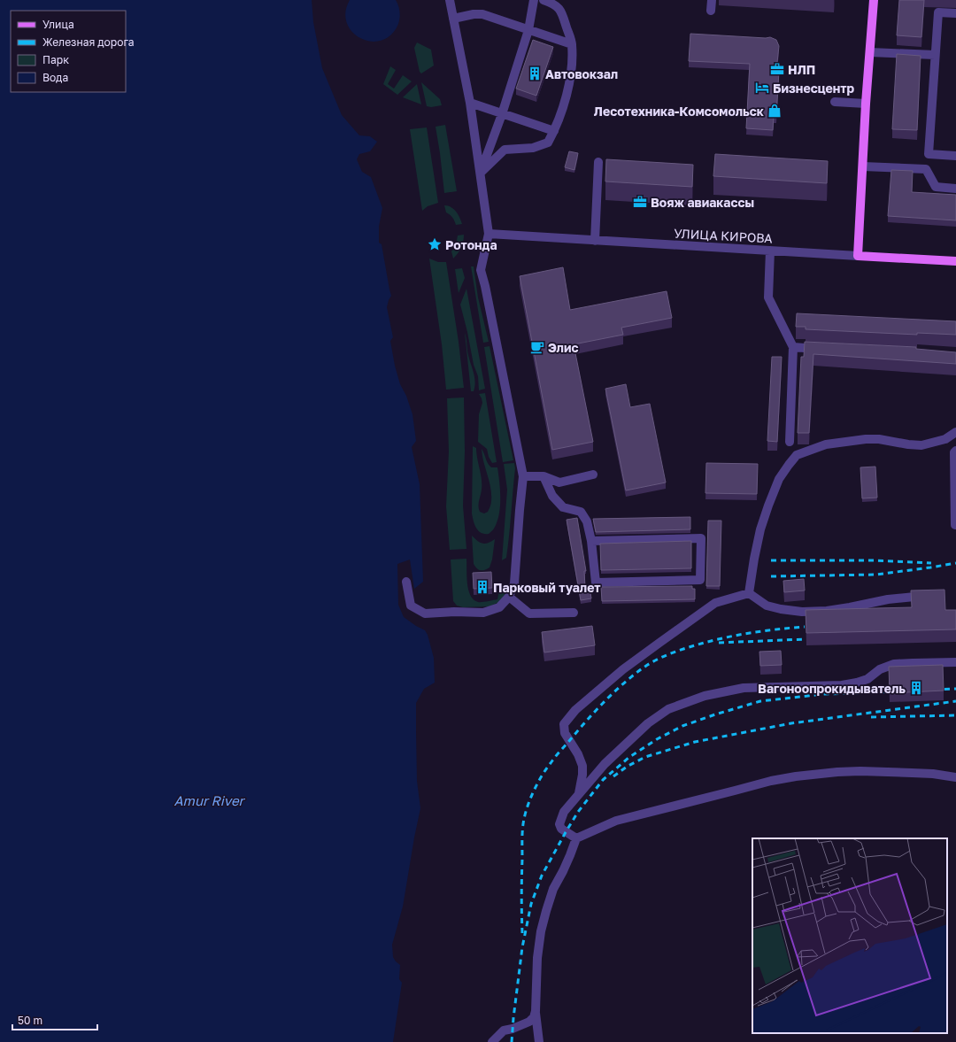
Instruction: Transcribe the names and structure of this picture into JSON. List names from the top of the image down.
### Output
{
  "streets": {
    "main road": ["УЛИЦА КИРОВА"]
  },
  "water": ["Amur River"],
  "places": {
    "office": ["НЛП", "Вояж авиакассы"],
    "building": ["Автовокзал", "Парковый туалет", "Вагоноопрокидыватель"],
    "hotel": ["Бизнесцентр"],
    "shop": ["Лесотехника-Комсомольск"],
    "place": ["Ротонда"],
    "cafe": ["Элис"]
  },
  "legend": [
    "Улица",
    "Железная дорога",
    "Парк",
    "Вода"
  ],
  "scale_bar": "50 m"
}
